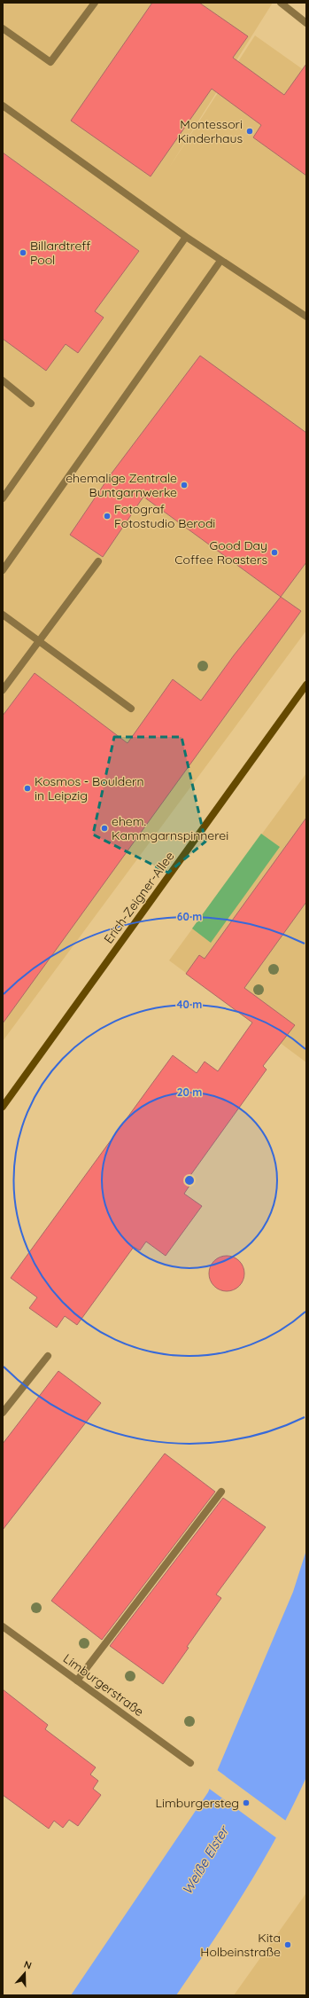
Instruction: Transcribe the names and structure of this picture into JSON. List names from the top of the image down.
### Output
{
  "streets": {
    "street": ["Erich-Zeigner-Allee", "Limburgerstraße"]
  },
  "water": ["Weiße Elster"],
  "places": [
    "Montessori Kinderhaus",
    "Billardtreff Pool",
    "ehemalige Zentrale Buntgarnwerke",
    "Fotograf Fotostudio Berodi",
    "Good Day Coffee Roasters",
    "Kosmos - Bouldern in Leipzig",
    "ehem. Kammgarnspinnerei",
    "Limburgersteg",
    "Kita Holbeinstraße"
  ],
  "north": "top",
  "rings": ["60 m", "40 m", "20 m"]
}
